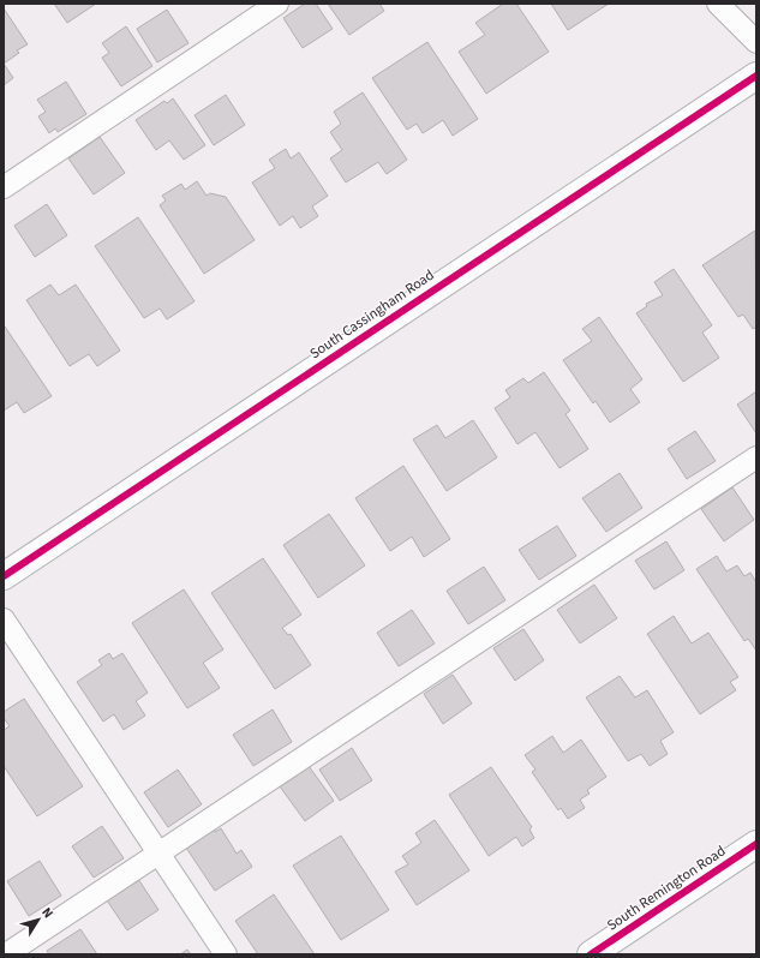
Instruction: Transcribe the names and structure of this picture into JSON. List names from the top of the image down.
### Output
{
  "streets": {
    "street": ["South Cassingham Road", "South Remington Road"]
  },
  "north": "top right"
}
